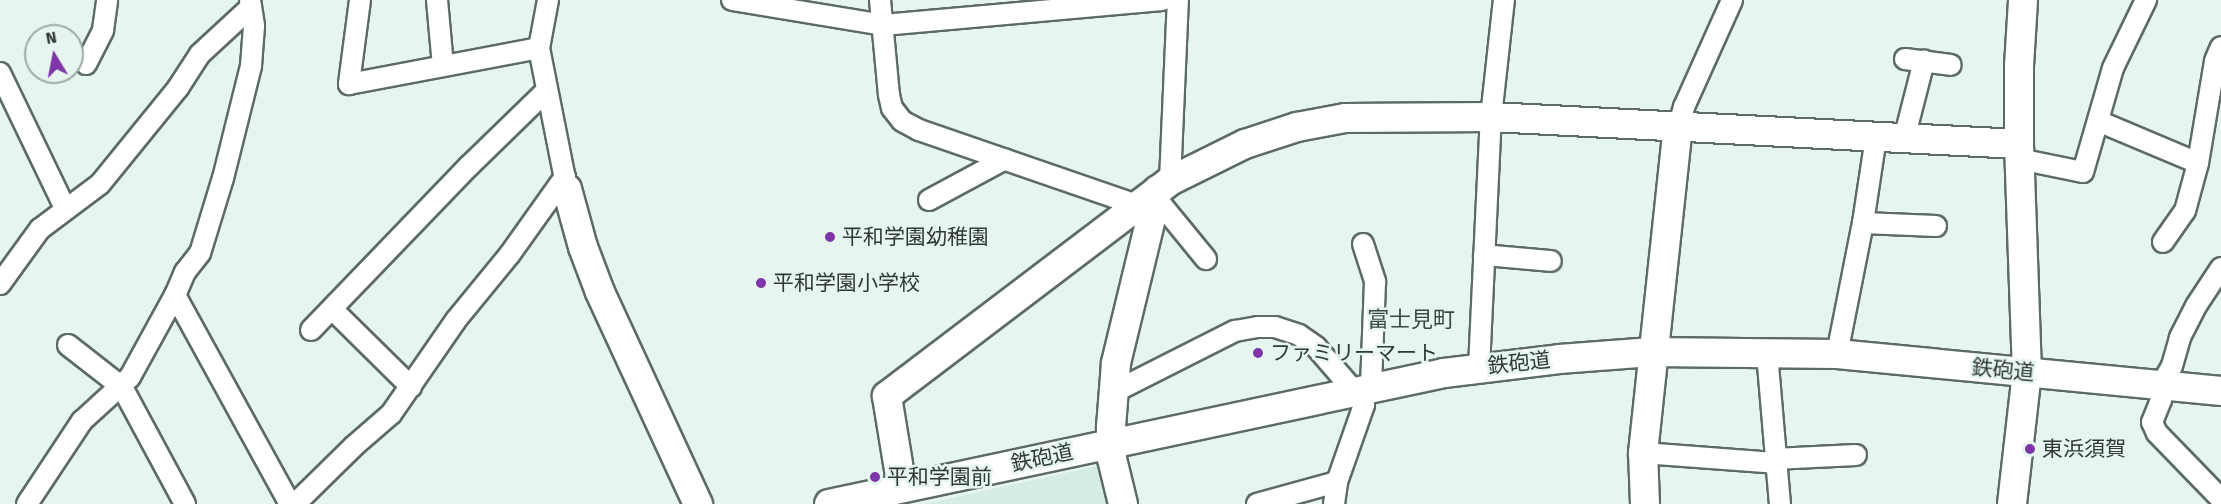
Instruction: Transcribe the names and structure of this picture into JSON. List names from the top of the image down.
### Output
{
  "streets": {
    "street": ["鉄砲道"]
  },
  "districts": ["富士見町"],
  "places": [
    "平和学園幼稚園",
    "平和学園小学校",
    "ファミリーマート",
    "東浜須賀",
    "平和学園前"
  ],
  "north": "top"
}
